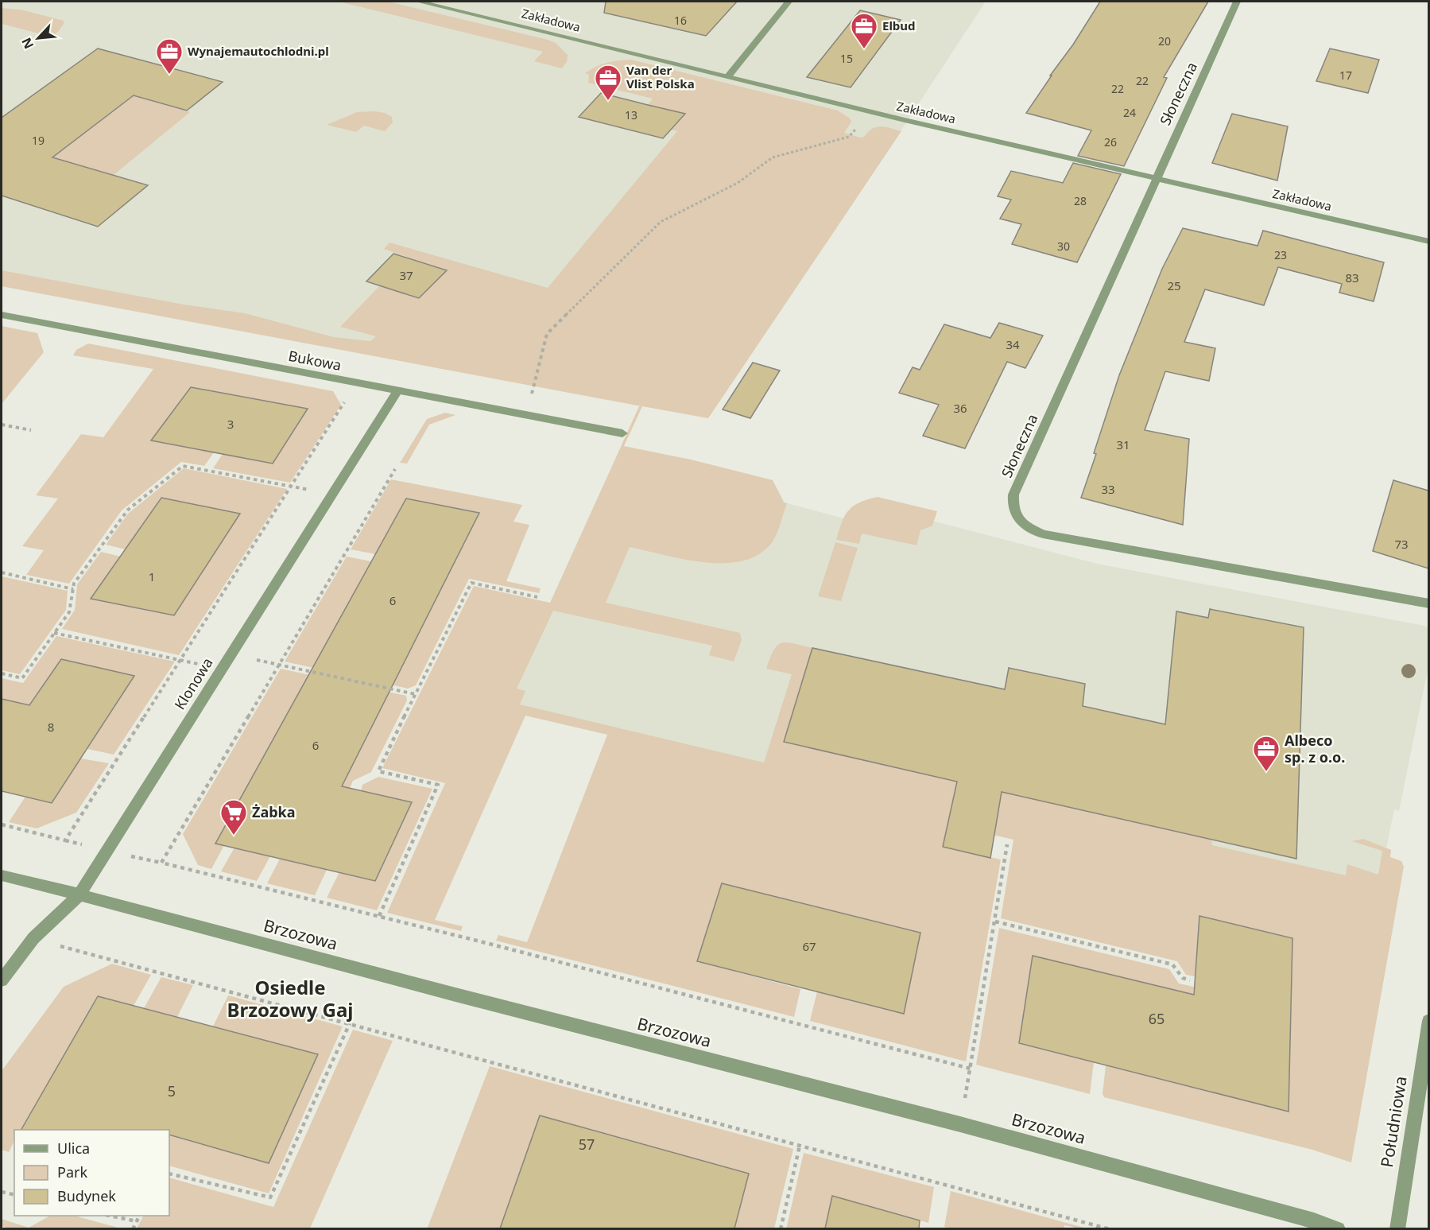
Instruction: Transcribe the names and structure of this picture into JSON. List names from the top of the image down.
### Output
{
  "streets": {
    "street": [
      "Zakładowa",
      "Słoneczna",
      "Bukowa",
      "Klonowa",
      "Brzozowa",
      "Południowa"
    ]
  },
  "crossings": [
    ["Zakładowa", "Słoneczna"],
    ["Bukowa", "Klonowa"],
    ["Klonowa", "Brzozowa"]
  ],
  "districts": ["Osiedle Brzozowy Gaj"],
  "places": {
    "office": [
      "Elbud",
      "Wynajemautochlodni.pl",
      "Van der Vlist Polska",
      "Albeco sp. z o.o."
    ],
    "supermarket": ["Żabka"]
  },
  "house_numbers": [
    "16",
    "20",
    "15",
    "17",
    "22",
    "22",
    "24",
    "13",
    "19",
    "26",
    "28",
    "30",
    "23",
    "37",
    "83",
    "25",
    "34",
    "36",
    "3",
    "31",
    "33",
    "73",
    "1",
    "6",
    "8",
    "6",
    "67",
    "65",
    "5",
    "57"
  ],
  "legend": ["Ulica", "Park", "Budynek"],
  "north": "bottom left"
}
